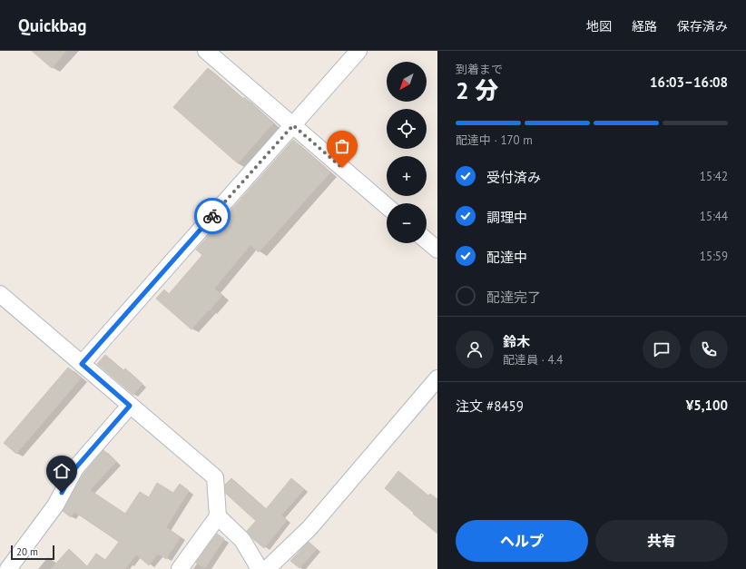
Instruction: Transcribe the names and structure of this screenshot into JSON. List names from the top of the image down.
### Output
{
  "scale_bar": "20 m",
  "north": "bottom left",
  "page": {
    "header": "Quickbag",
    "nav": ["地図", "経路", "保存済み"],
    "heading": ["2 分", "到着まで", "16:03–16:08"],
    "panel": [
      "鈴木",
      "配達員 · 4.4",
      "注文 #8459",
      "¥5,100"
    ],
    "map_buttons": ["+", "−"],
    "bar": "配達中 · 170 m",
    "list": [
      ["受付済み", "15:42"],
      ["調理中", "15:44"],
      ["配達中", "15:59"],
      "配達完了"
    ],
    "buttons": ["ヘルプ", "共有"],
    "scale": "20 m"
  }
}
